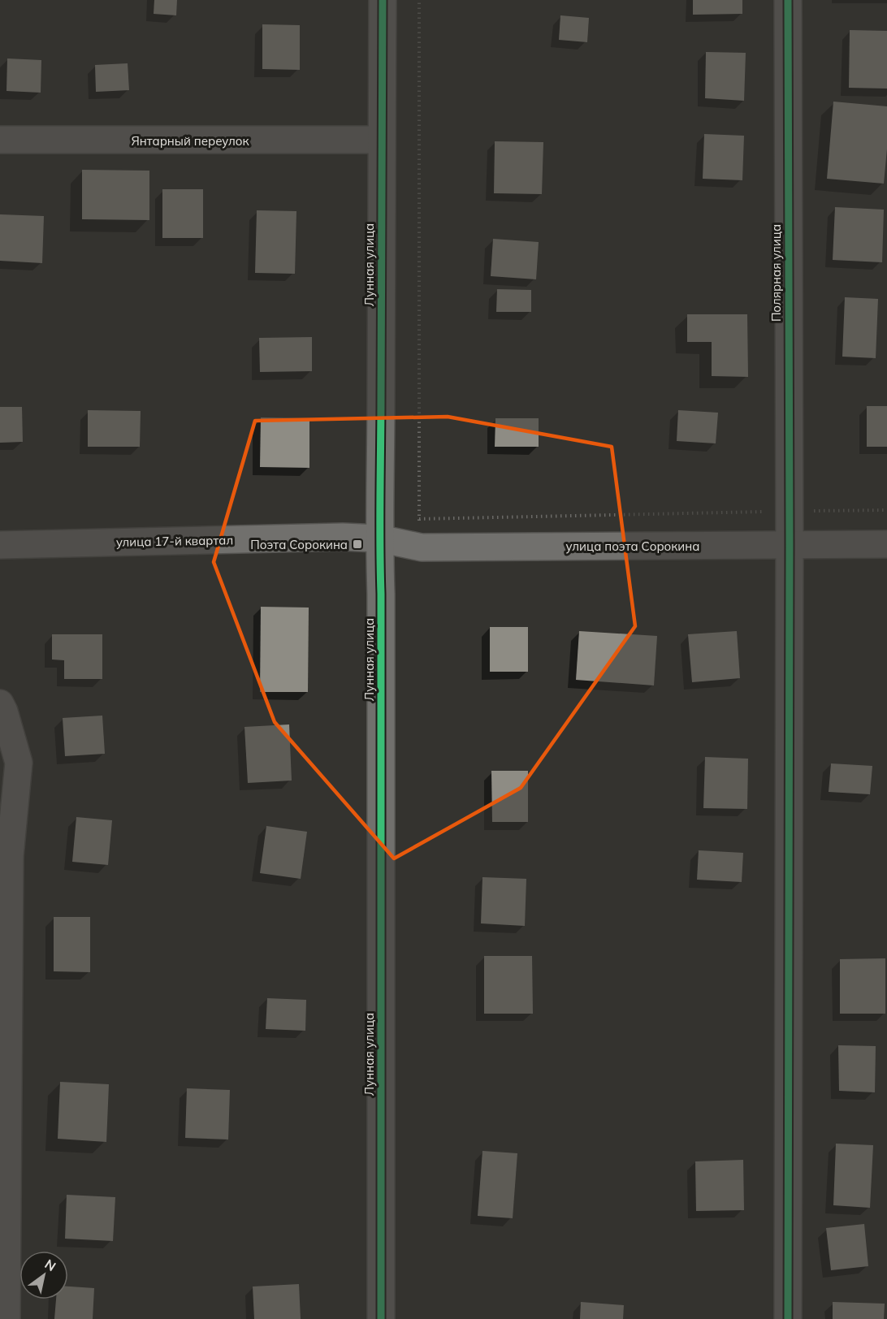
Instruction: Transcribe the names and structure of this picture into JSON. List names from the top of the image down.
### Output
{
  "streets": {
    "street": [
      "Янтарный переулок",
      "Лунная улица",
      "Полярная улица",
      "улица 17-й квартал",
      "улица поэта Сорокина"
    ]
  },
  "crossings": [
    ["Янтарный переулок", "Лунная улица"],
    ["Лунная улица", "улица 17-й квартал"],
    ["Лунная улица", "улица поэта Сорокина"],
    ["Полярная улица", "улица поэта Сорокина"],
    ["улица 17-й квартал", "улица поэта Сорокина"]
  ],
  "places": {
    "transit": ["Поэта Сорокина"]
  },
  "north": "top right"
}
